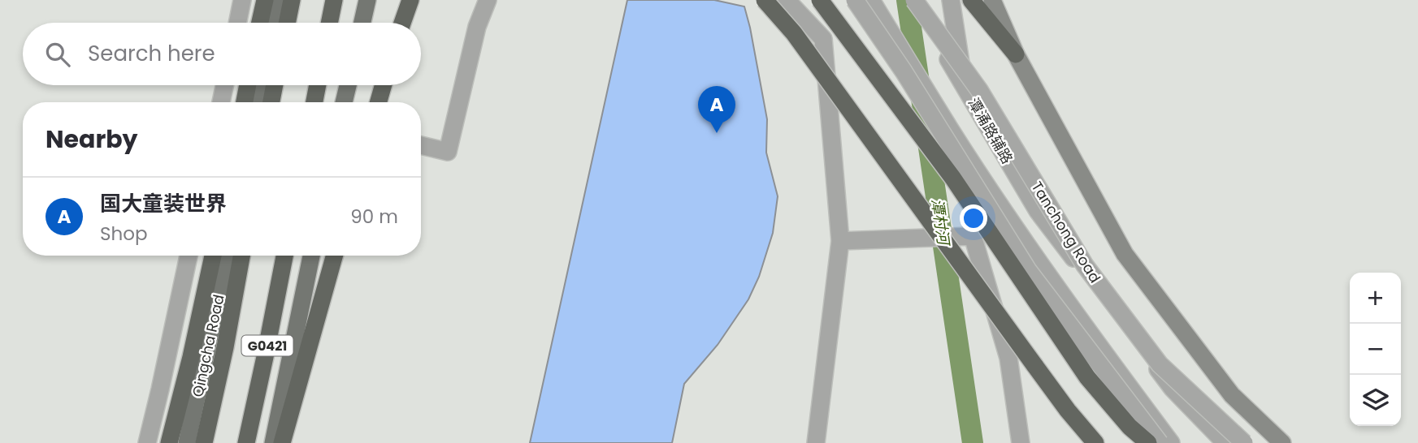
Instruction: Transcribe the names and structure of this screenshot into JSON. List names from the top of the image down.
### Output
{
  "streets": {
    "highway": ["G0421"],
    "main road": ["Qingcha Road"],
    "street": ["潭涌路辅路", "Tanchong Road"]
  },
  "crossings": [
    ["潭涌路辅路", "Tanchong Road"]
  ],
  "water": ["潭村河"],
  "page": {
    "search": "Search here",
    "pins": "A",
    "heading": "Nearby",
    "list": [
      {
        "mark": "A",
        "name": "国大童装世界",
        "note": "Shop",
        "value": "90 m"
      }
    ],
    "map_buttons": ["+", "−"]
  }
}
